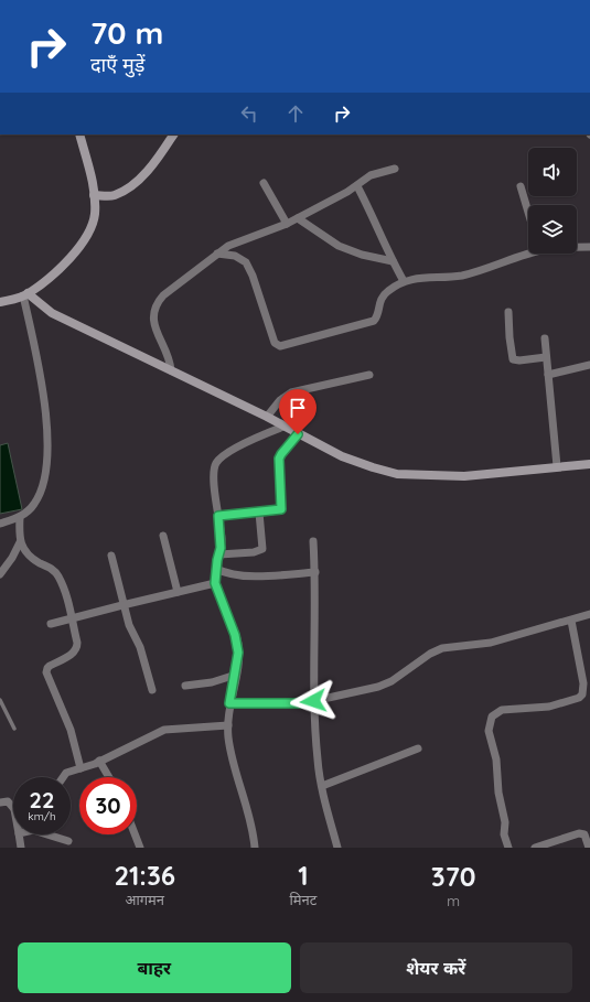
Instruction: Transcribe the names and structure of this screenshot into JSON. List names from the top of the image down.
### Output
{
  "page": {
    "turn": ["70 m", "दाएँ मुड़ें"],
    "speed": "22 km/h",
    "limit": "30",
    "eta": [
      "21:36",
      "आगमन",
      "1",
      "मिनट",
      "370",
      "m"
    ],
    "buttons": ["बाहर", "शेयर करें"]
  }
}
